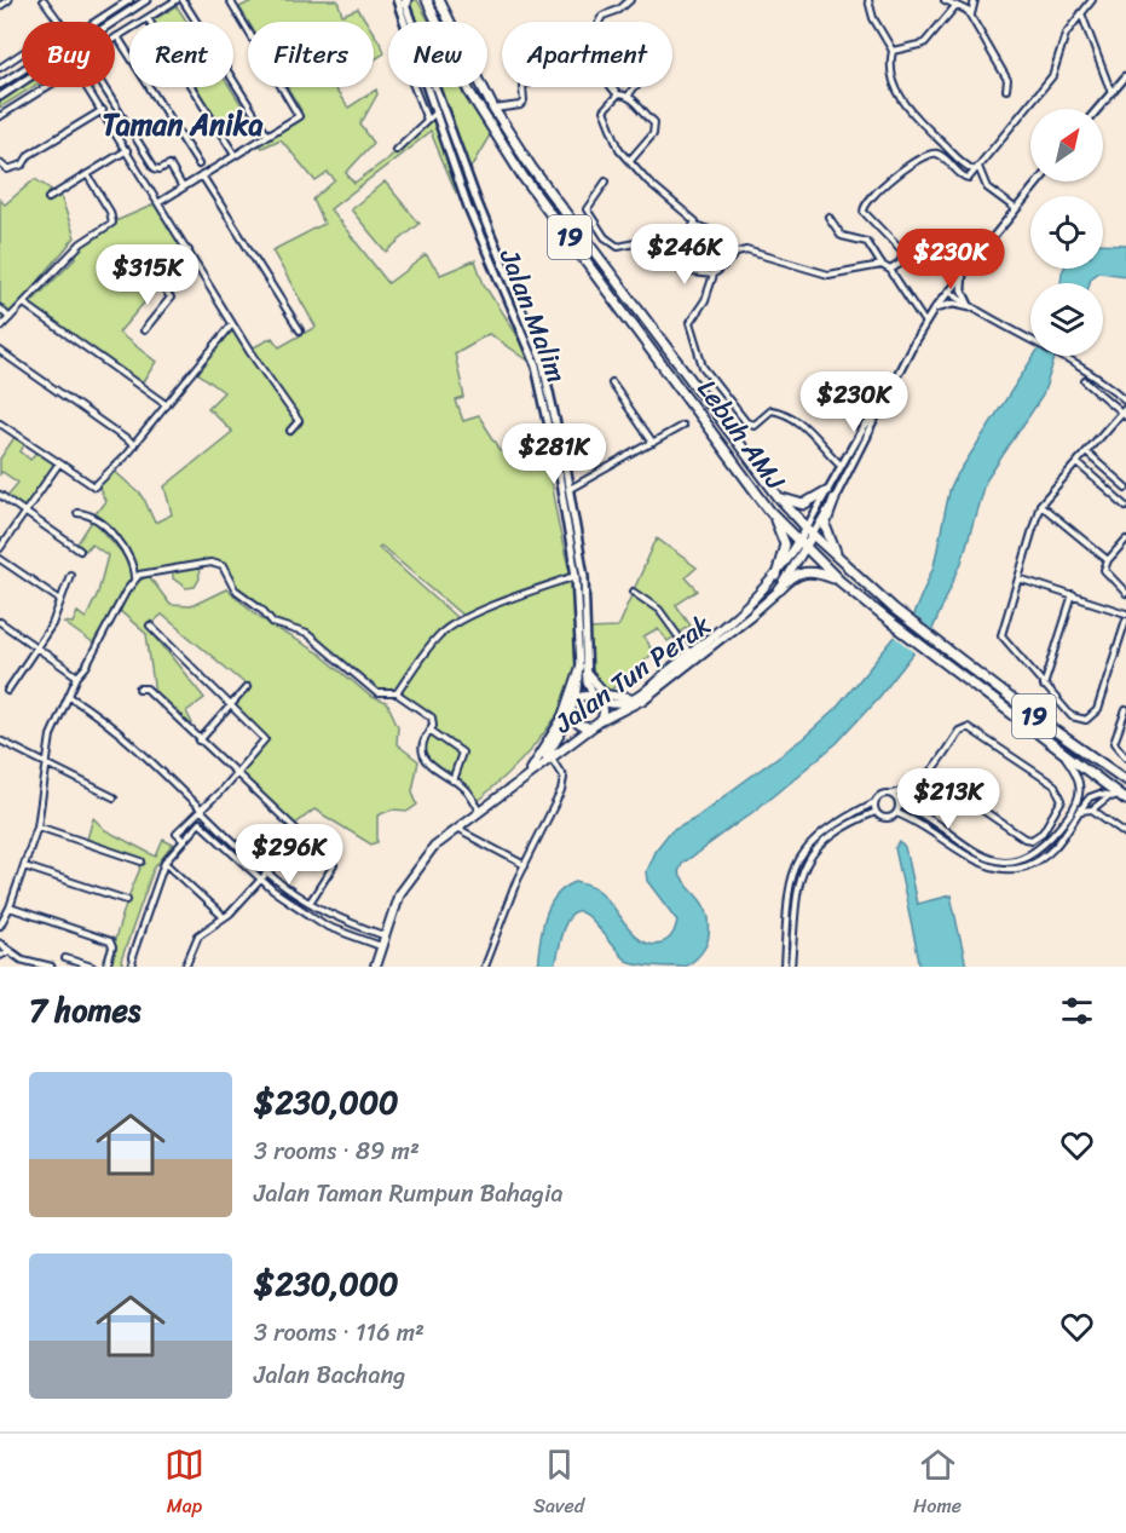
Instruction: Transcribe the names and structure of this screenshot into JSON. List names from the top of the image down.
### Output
{
  "streets": {
    "highway": ["19", "Lebuh AMJ"],
    "main road": ["Jalan Malim", "Jalan Tun Perak"]
  },
  "crossings": [
    ["Jalan Malim", "Jalan Tun Perak"],
    ["Lebuh AMJ", "Jalan Tun Perak"]
  ],
  "districts": ["Taman Anika"],
  "north": "top right",
  "page": {
    "chip": [
      "Buy",
      "Rent",
      "Filters",
      "New",
      "Apartment"
    ],
    "price": [
      "$246K",
      "$230K",
      "$315K",
      "$230K",
      "$281K",
      "$213K",
      "$296K"
    ],
    "heading": "7 homes",
    "list": [
      {
        "name": "$230,000",
        "note": "3 rooms · 89 m² · Jalan Taman Rumpun Bahagia"
      },
      {
        "name": "$230,000",
        "note": "3 rooms · 116 m² · Jalan Bachang"
      }
    ],
    "tabs": ["Map", "Saved", "Home"]
  }
}
